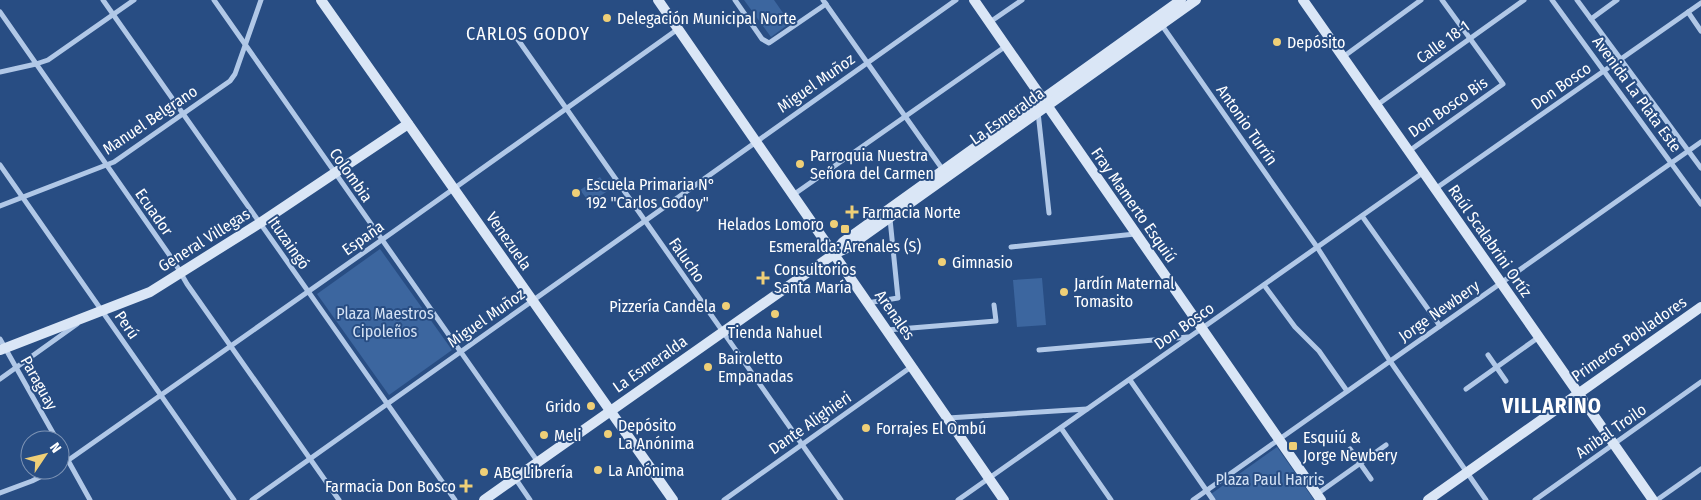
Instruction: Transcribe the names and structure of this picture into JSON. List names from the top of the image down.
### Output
{
  "streets": {
    "street": [
      "Calle 18-1",
      "Miguel Muñoz",
      "Don Bosco",
      "Avenida La Plata Este",
      "Don Bosco Bis",
      "La Esmeralda",
      "Manuel Belgrano",
      "Antonio Turrín",
      "Colombia",
      "Fray Mamerto Esquiú",
      "Ecuador",
      "España",
      "General Villegas",
      "Venezuela",
      "Raúl Scalabrini Ortíz",
      "Ituzaingó",
      "Falucho",
      "Jorge Newbery",
      "Arenales",
      "Perú",
      "Primeros Pobladores",
      "Paraguay",
      "Dante Alighieri",
      "Anibal Troilo"
    ]
  },
  "crossings": [
    ["Calle 18-1", "Don Bosco Bis"],
    ["Calle 18-1", "Raúl Scalabrini Ortíz"],
    ["Miguel Muñoz", "Colombia"],
    ["Miguel Muñoz", "Ecuador"],
    ["Miguel Muñoz", "Venezuela"],
    ["Miguel Muñoz", "Ituzaingó"],
    ["Miguel Muñoz", "Falucho"],
    ["Miguel Muñoz", "Arenales"],
    ["Don Bosco", "Avenida La Plata Este"],
    ["Don Bosco", "Antonio Turrín"],
    ["Don Bosco", "Fray Mamerto Esquiú"],
    ["Don Bosco", "Raúl Scalabrini Ortíz"],
    ["Don Bosco", "Arenales"],
    ["Avenida La Plata Este", "Jorge Newbery"],
    ["Don Bosco Bis", "Raúl Scalabrini Ortíz"],
    ["La Esmeralda", "Antonio Turrín"],
    ["La Esmeralda", "Colombia"],
    ["La Esmeralda", "Fray Mamerto Esquiú"],
    ["La Esmeralda", "Venezuela"],
    ["La Esmeralda", "Falucho"],
    ["La Esmeralda", "Arenales"],
    ["Manuel Belgrano", "Colombia"],
    ["Manuel Belgrano", "Ecuador"],
    ["Manuel Belgrano", "Ituzaingó"],
    ["Manuel Belgrano", "Perú"],
    ["Antonio Turrín", "Jorge Newbery"],
    ["Colombia", "España"],
    ["Colombia", "General Villegas"],
    ["Fray Mamerto Esquiú", "Jorge Newbery"],
    ["Ecuador", "España"],
    ["Ecuador", "General Villegas"],
    ["España", "Venezuela"],
    ["España", "Ituzaingó"],
    ["España", "Falucho"],
    ["España", "Arenales"],
    ["España", "Perú"],
    ["General Villegas", "Venezuela"],
    ["General Villegas", "Ituzaingó"],
    ["General Villegas", "Perú"],
    ["General Villegas", "Paraguay"],
    ["Raúl Scalabrini Ortíz", "Jorge Newbery"],
    ["Raúl Scalabrini Ortíz", "Primeros Pobladores"],
    ["Raúl Scalabrini Ortíz", "Anibal Troilo"],
    ["Falucho", "Dante Alighieri"],
    ["Arenales", "Dante Alighieri"]
  ],
  "districts": ["CARLOS GODOY", "VILLARINO"],
  "parks": ["Plaza Maestros Cipoleños", "Plaza Paul Harris"],
  "places": {
    "other": [
      "Delegación Municipal Norte",
      "Depósito",
      "Parroquia Nuestra Señora del Carmen",
      "Escuela Primaria N° 192 \"Carlos Godoy\"",
      "Helados Lomoro",
      "Gimnasio",
      "Jardín Maternal Tomasito",
      "Pizzería Candela",
      "Tienda Nahuel",
      "Bairoletto Empanadas",
      "Grido",
      "Forrajes El Ombú",
      "Depósito La Anónima",
      "Meli",
      "La Anónima",
      "ABC Librería"
    ],
    "health": ["Farmacia Norte", "Consultorios Santa María", "Farmacia Don Bosco"],
    "transit": ["Esmeralda: Arenales (S)", "Esquiú & Jorge Newbery"]
  },
  "north": "top right"
}
